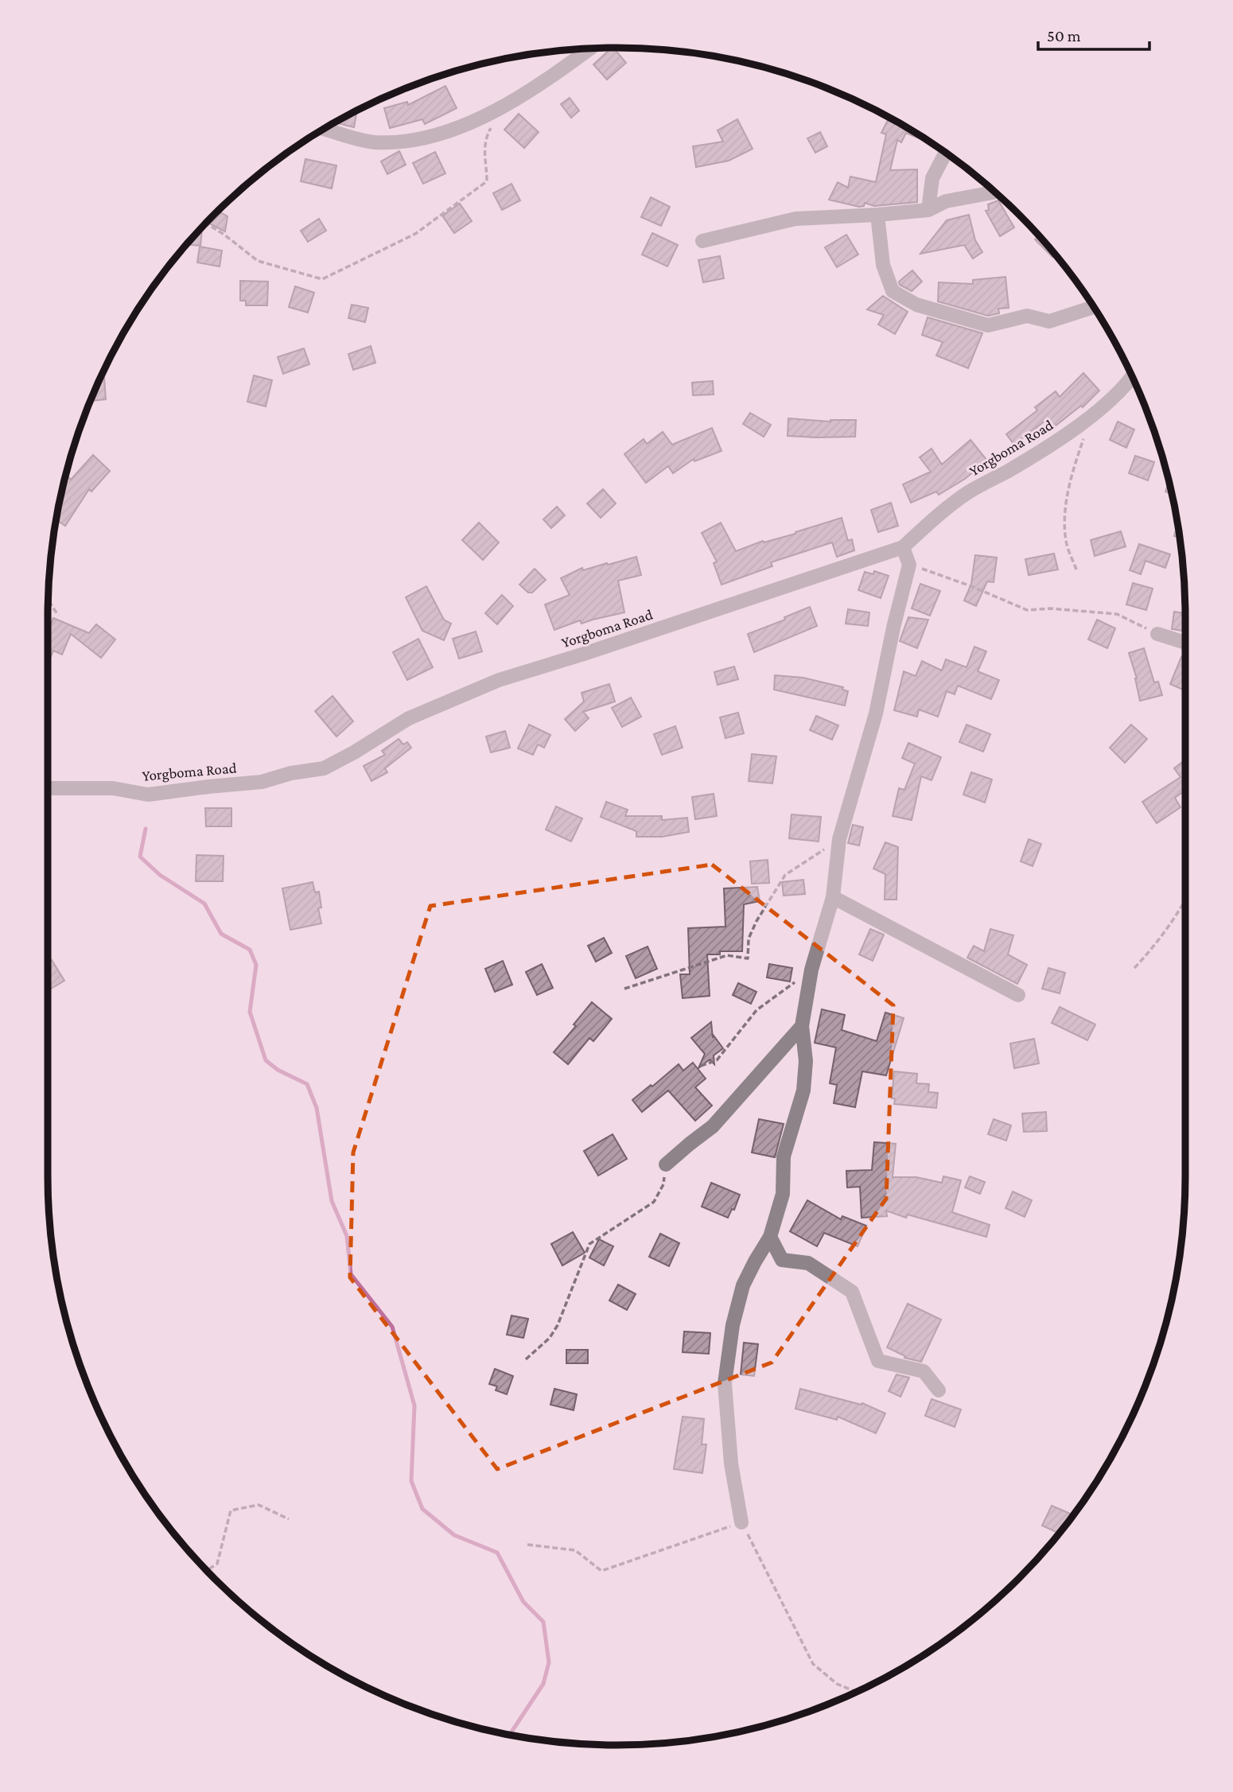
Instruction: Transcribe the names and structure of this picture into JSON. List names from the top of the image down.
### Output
{
  "streets": {
    "street": ["Yorgboma Road"]
  },
  "scale_bar": "50 m"
}
